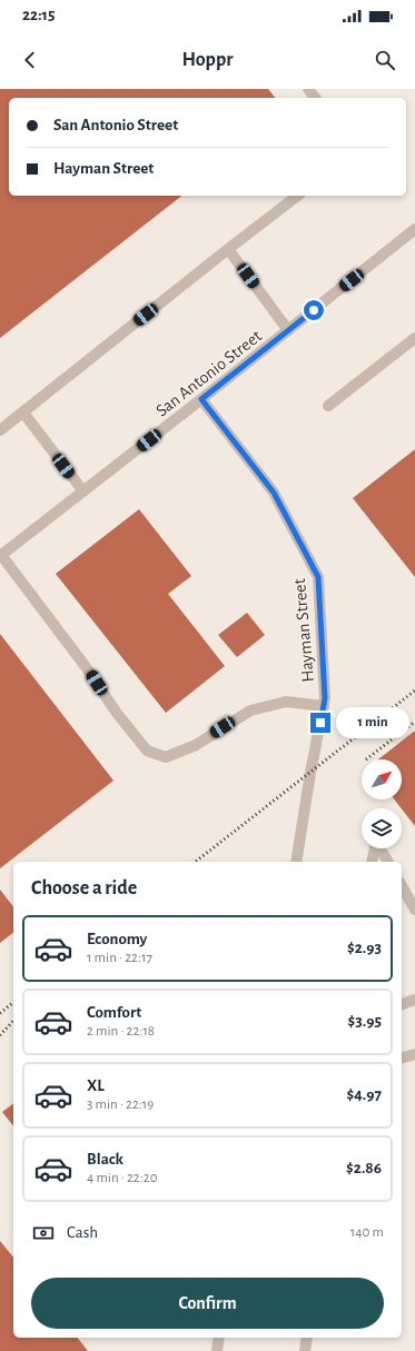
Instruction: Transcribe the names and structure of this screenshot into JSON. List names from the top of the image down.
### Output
{
  "streets": {
    "street": ["San Antonio Street", "Hayman Street"]
  },
  "crossings": [
    ["San Antonio Street", "Hayman Street"]
  ],
  "north": "top right",
  "page": {
    "status": "22:15",
    "header": "Hoppr",
    "banner": ["San Antonio Street", "Hayman Street"],
    "bubble": "1 min",
    "heading": "Choose a ride",
    "list": [
      {
        "name": "Economy",
        "note": "1 min · 22:17",
        "value": "$2.93"
      },
      {
        "name": "Comfort",
        "note": "2 min · 22:18",
        "value": "$3.95"
      },
      {
        "name": "XL",
        "note": "3 min · 22:19",
        "value": "$4.97"
      },
      {
        "name": "Black",
        "note": "4 min · 22:20",
        "value": "$2.86"
      }
    ],
    "pay": ["Cash", "140 m"],
    "buttons": "Confirm"
  }
}
